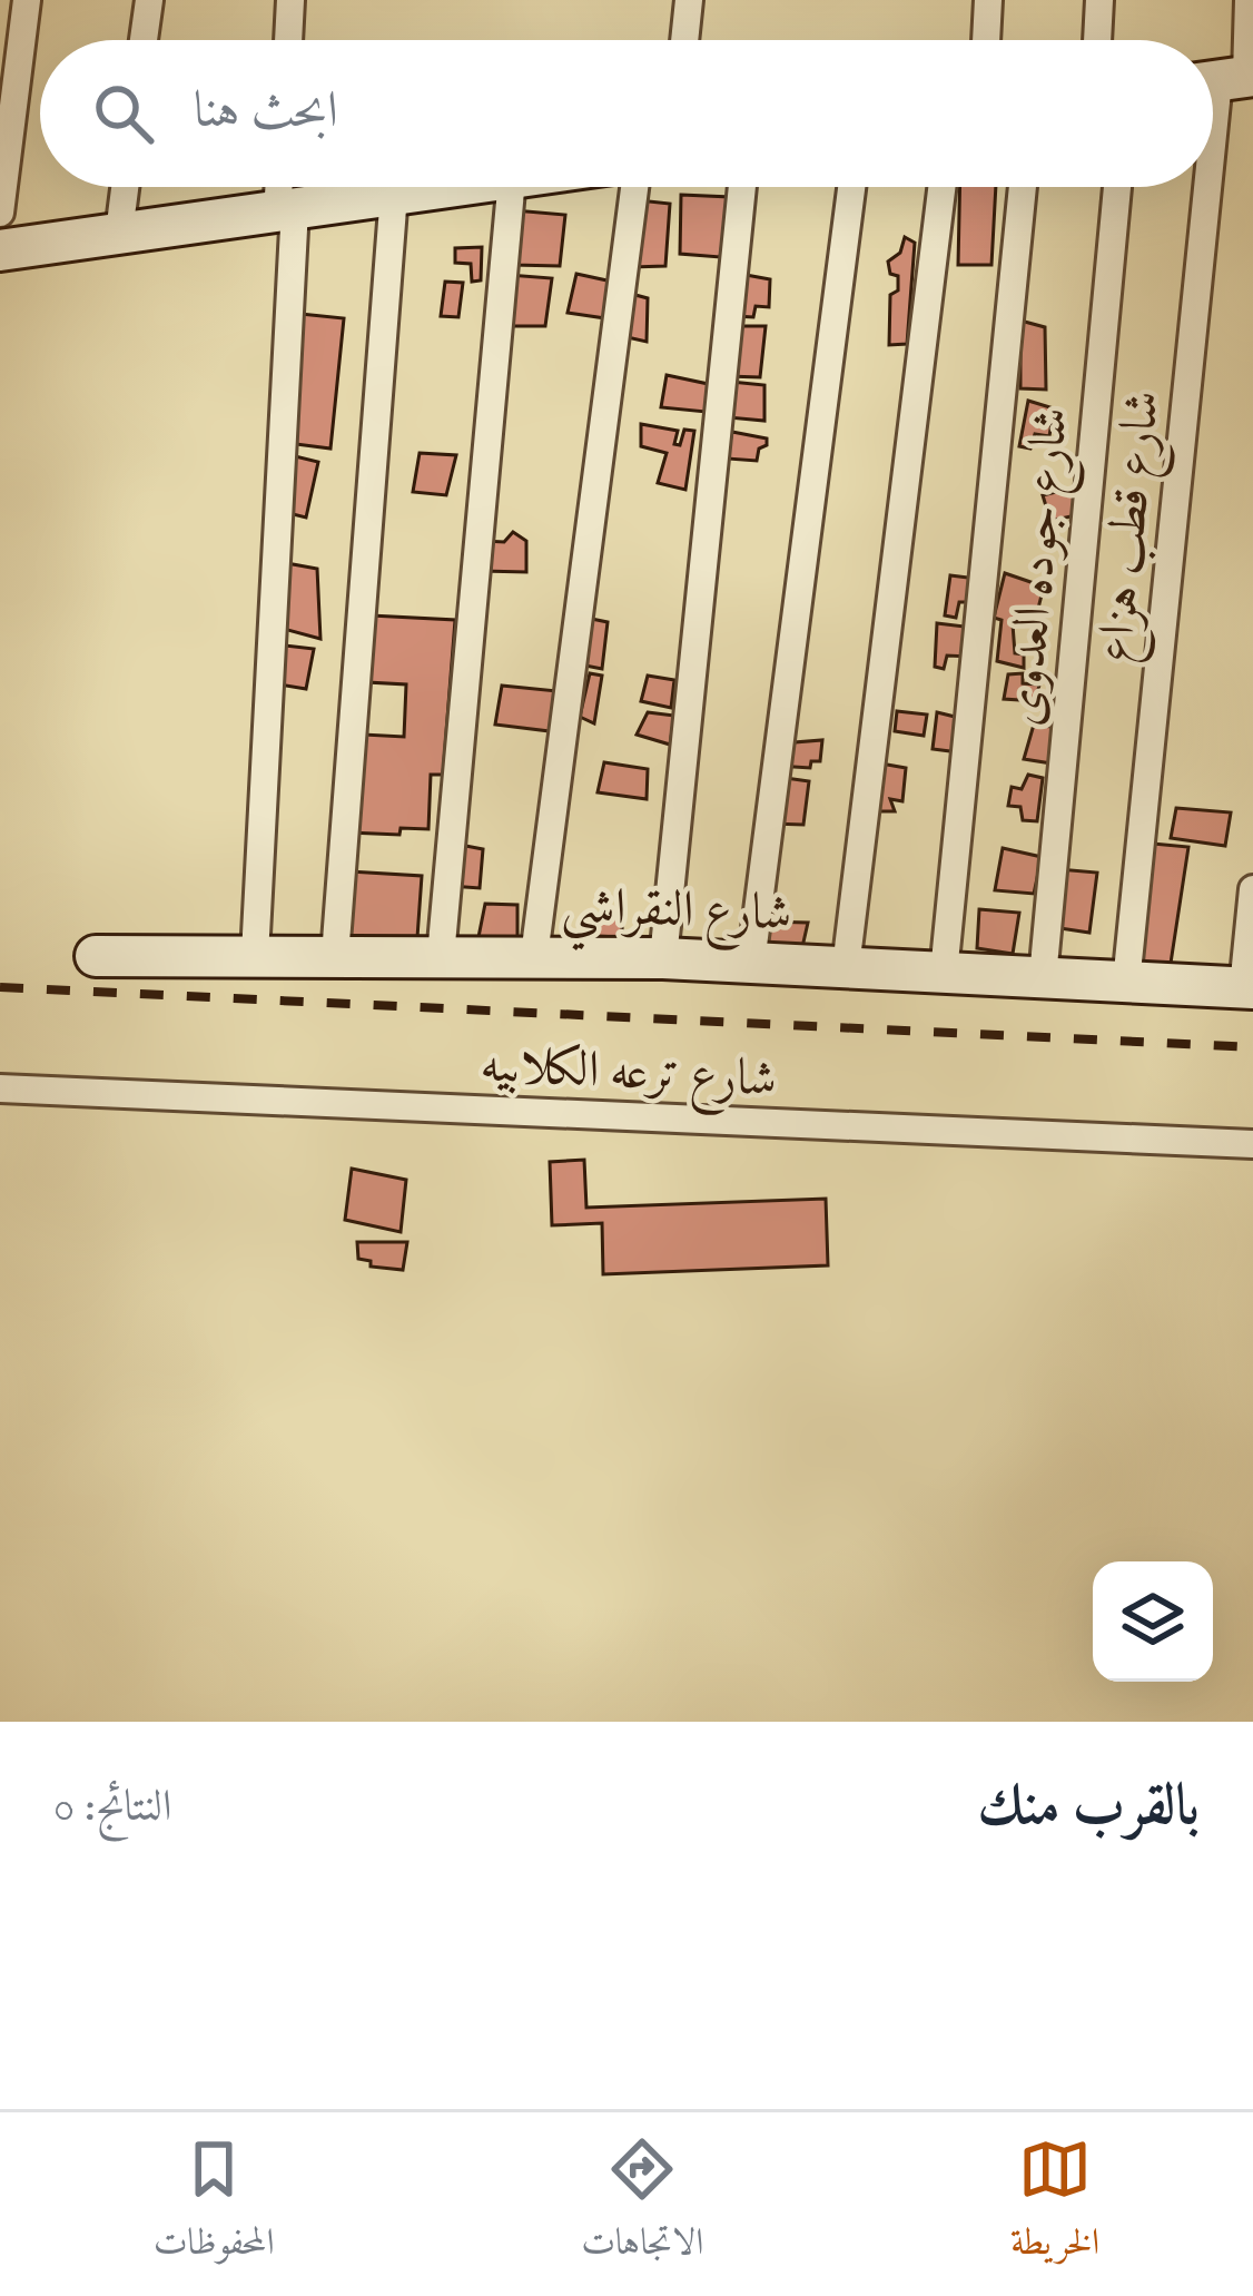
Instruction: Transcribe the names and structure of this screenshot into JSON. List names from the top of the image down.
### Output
{
  "streets": {
    "street": [
      "شارع قطب هزاع",
      "شارع جوده العدوى",
      "شارع النقراشي",
      "شارع ترعه الكلابيه"
    ]
  },
  "crossings": [
    ["شارع قطب هزاع", "شارع النقراشي"],
    ["شارع جوده العدوى", "شارع النقراشي"]
  ],
  "page": {
    "search": "ابحث هنا",
    "heading": ["بالقرب منك", "النتائج: 0"],
    "nav": ["الخريطة", "الاتجاهات", "المحفوظات"]
  }
}
